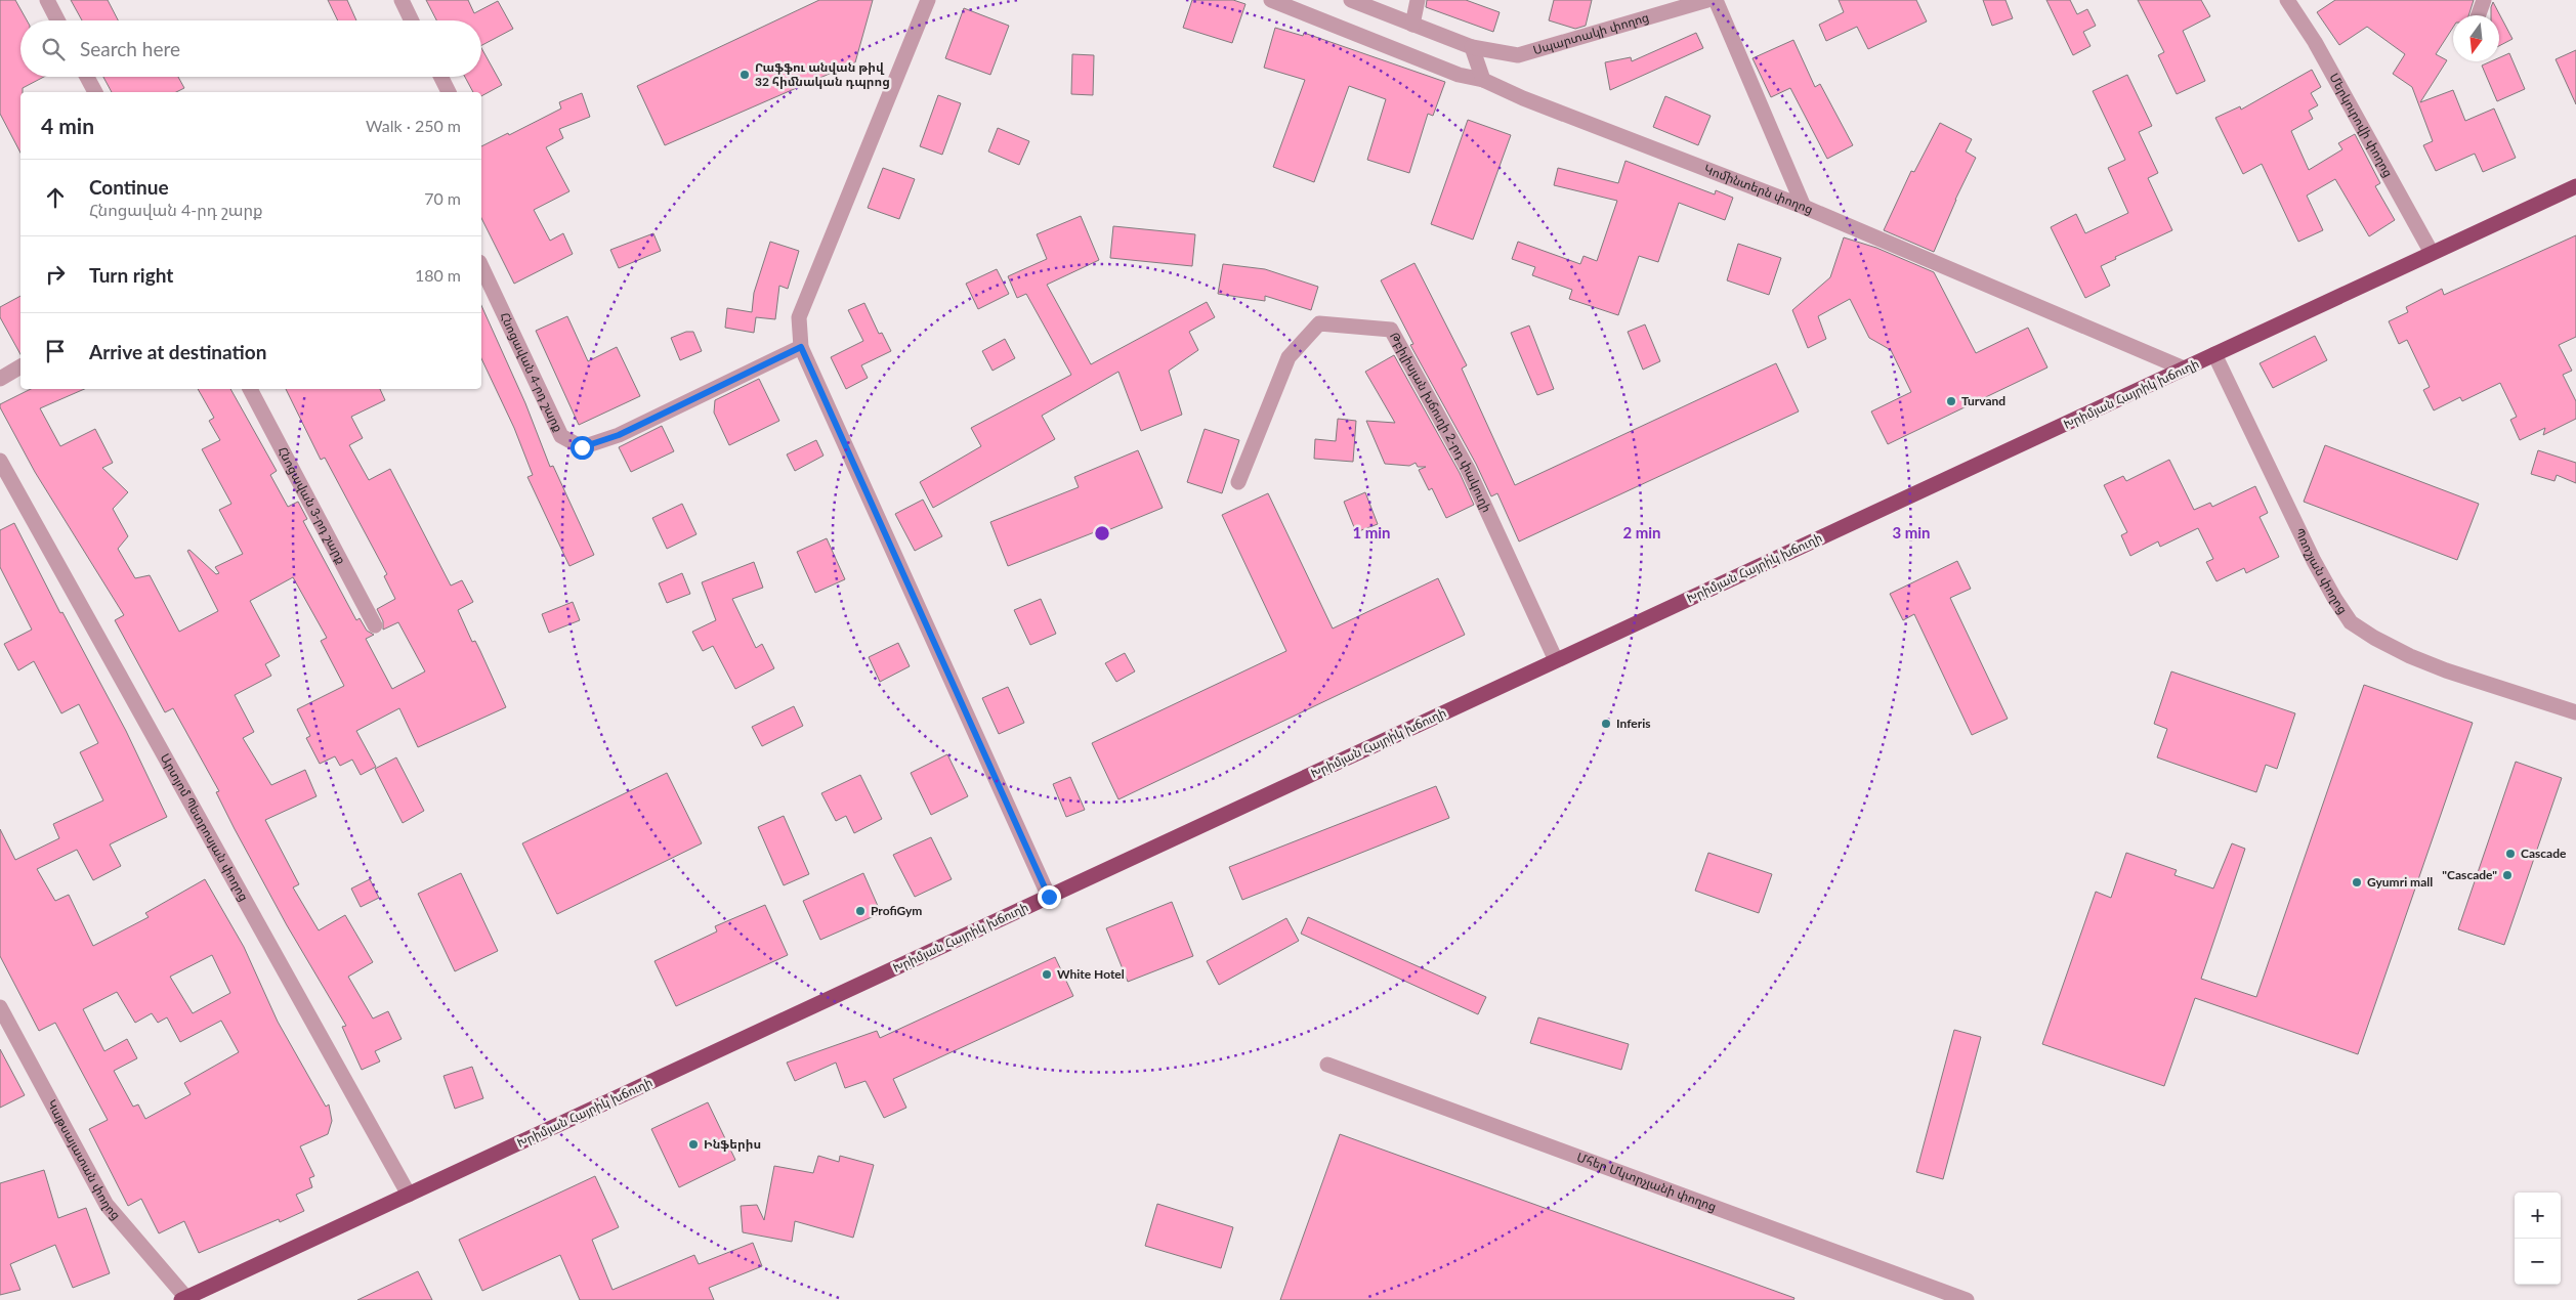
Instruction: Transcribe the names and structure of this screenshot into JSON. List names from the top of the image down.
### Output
{
  "streets": {
    "highway": ["Խրիմյան Հայրիկ խճուղի"],
    "street": [
      "Սպարտակի փողոց",
      "Մերկուրովի փողոց",
      "Կոմինտերն փողոց",
      "Հնոցավան 4-րդ շարք",
      "Թբիլիսյան խճուղի 2-րդ փակուղի",
      "Հնոցավան 3-րդ շարք",
      "Պռոշյան փողոց",
      "Արտյոմ Պետրոսյան փողոց",
      "Կաթսայատան փողոց",
      "Մհեր Մկտրչյանի փողոց"
    ]
  },
  "crossings": [
    ["Մերկուրովի փողոց", "Խրիմյան Հայրիկ խճուղի"],
    ["Կոմինտերն փողոց", "Խրիմյան Հայրիկ խճուղի"],
    ["Խրիմյան Հայրիկ խճուղի", "Թբիլիսյան խճուղի 2-րդ փակուղի"],
    ["Խրիմյան Հայրիկ խճուղի", "Պռոշյան փողոց"],
    ["Խրիմյան Հայրիկ խճուղի", "Արտյոմ Պետրոսյան փողոց"],
    ["Խրիմյան Հայրիկ խճուղի", "Կաթսայատան փողոց"]
  ],
  "places": [
    "Րաֆֆու անվան թիվ 32 հիմնական դպրոց",
    "Turvand",
    "Inferis",
    "Cascade",
    "\"Cascade\"",
    "Gyumri mall",
    "ProfiGym",
    "White Hotel",
    "Ինֆերիս"
  ],
  "north": "bottom",
  "page": {
    "search": "Search here",
    "heading": ["4 min", "Walk · 250 m"],
    "list": [
      ["Continue", "Հնոցավան 4-րդ շարք", "70 m"],
      ["Turn right", "180 m"],
      "Arrive at destination"
    ],
    "map_buttons": ["+", "−"]
  },
  "rings": ["1 min", "2 min", "3 min"]
}
